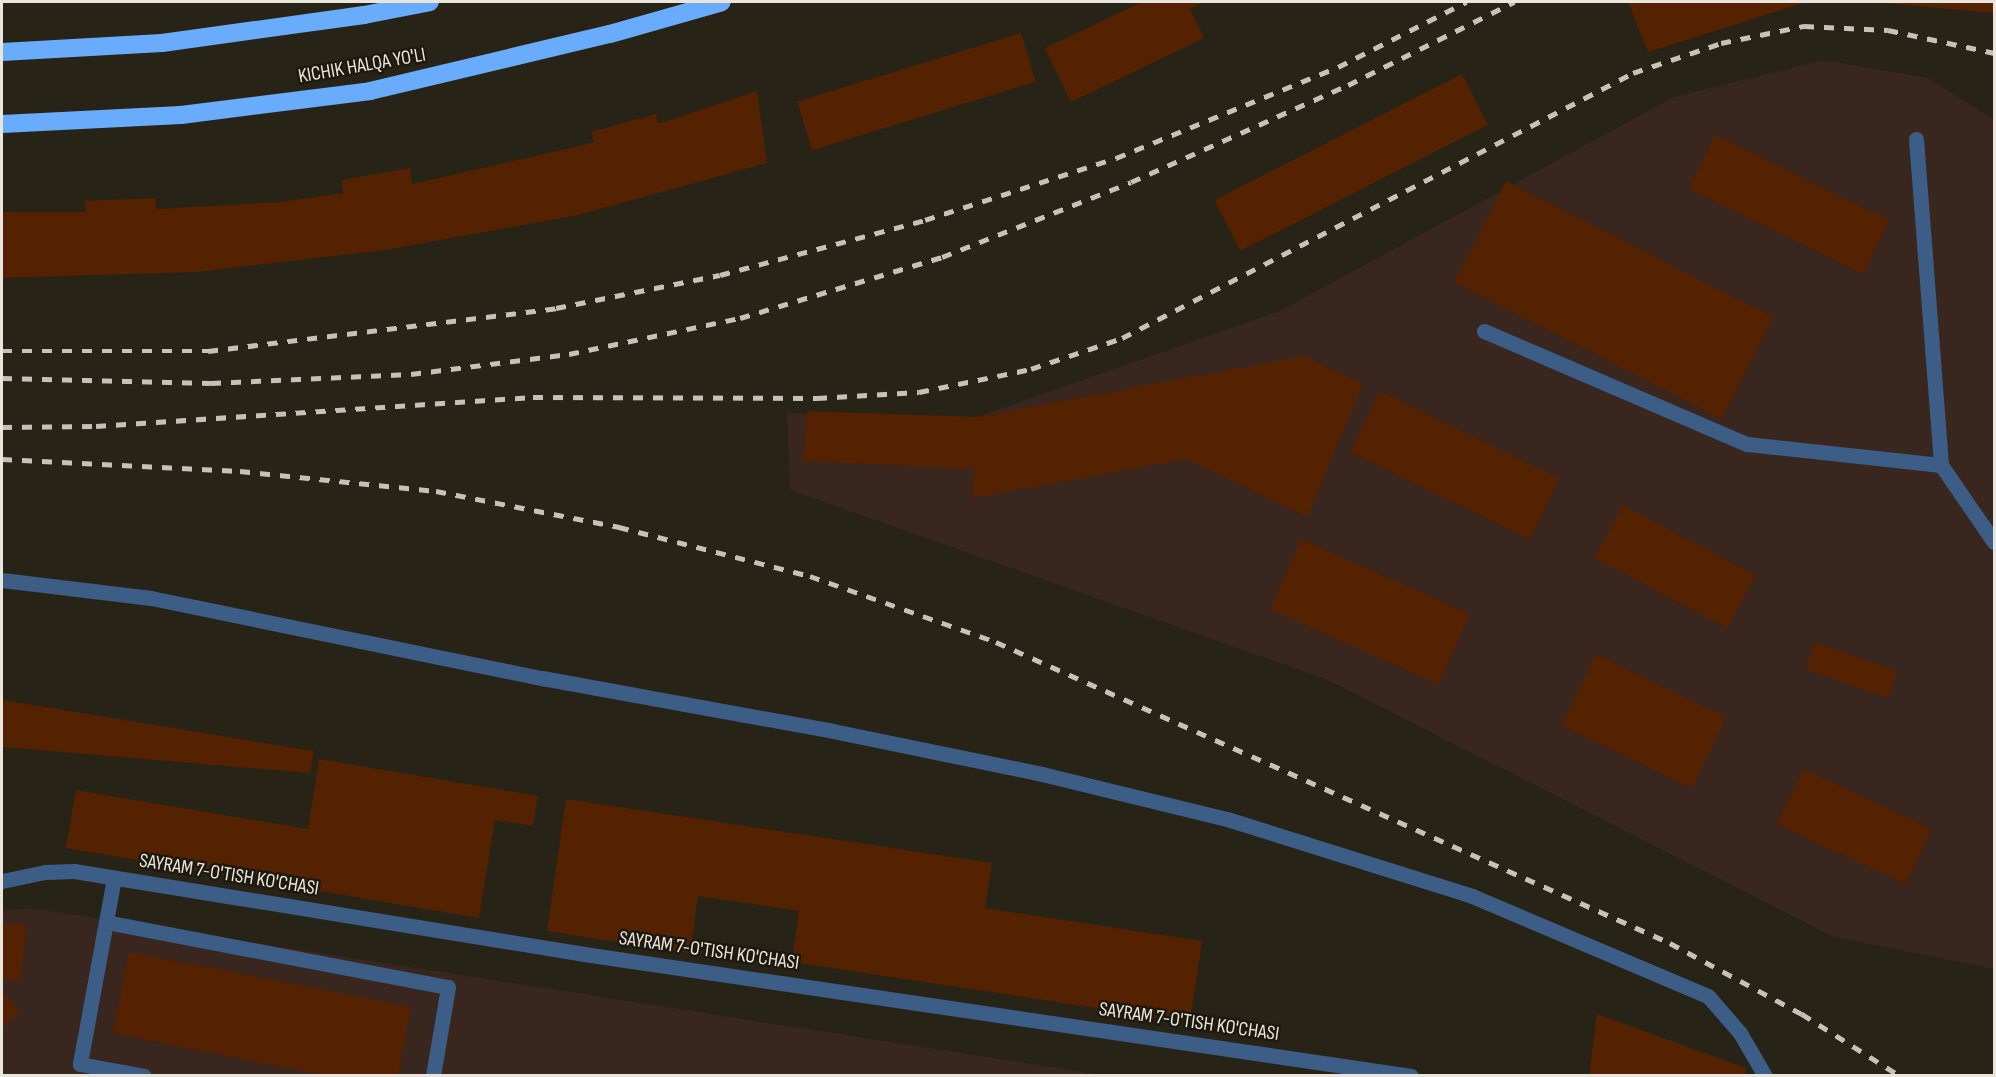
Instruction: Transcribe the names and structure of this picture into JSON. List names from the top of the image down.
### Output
{
  "streets": {
    "highway": ["KICHIK HALQA YO'LI"],
    "street": ["SAYRAM 7-O'TISH KO'CHASI"]
  }
}
